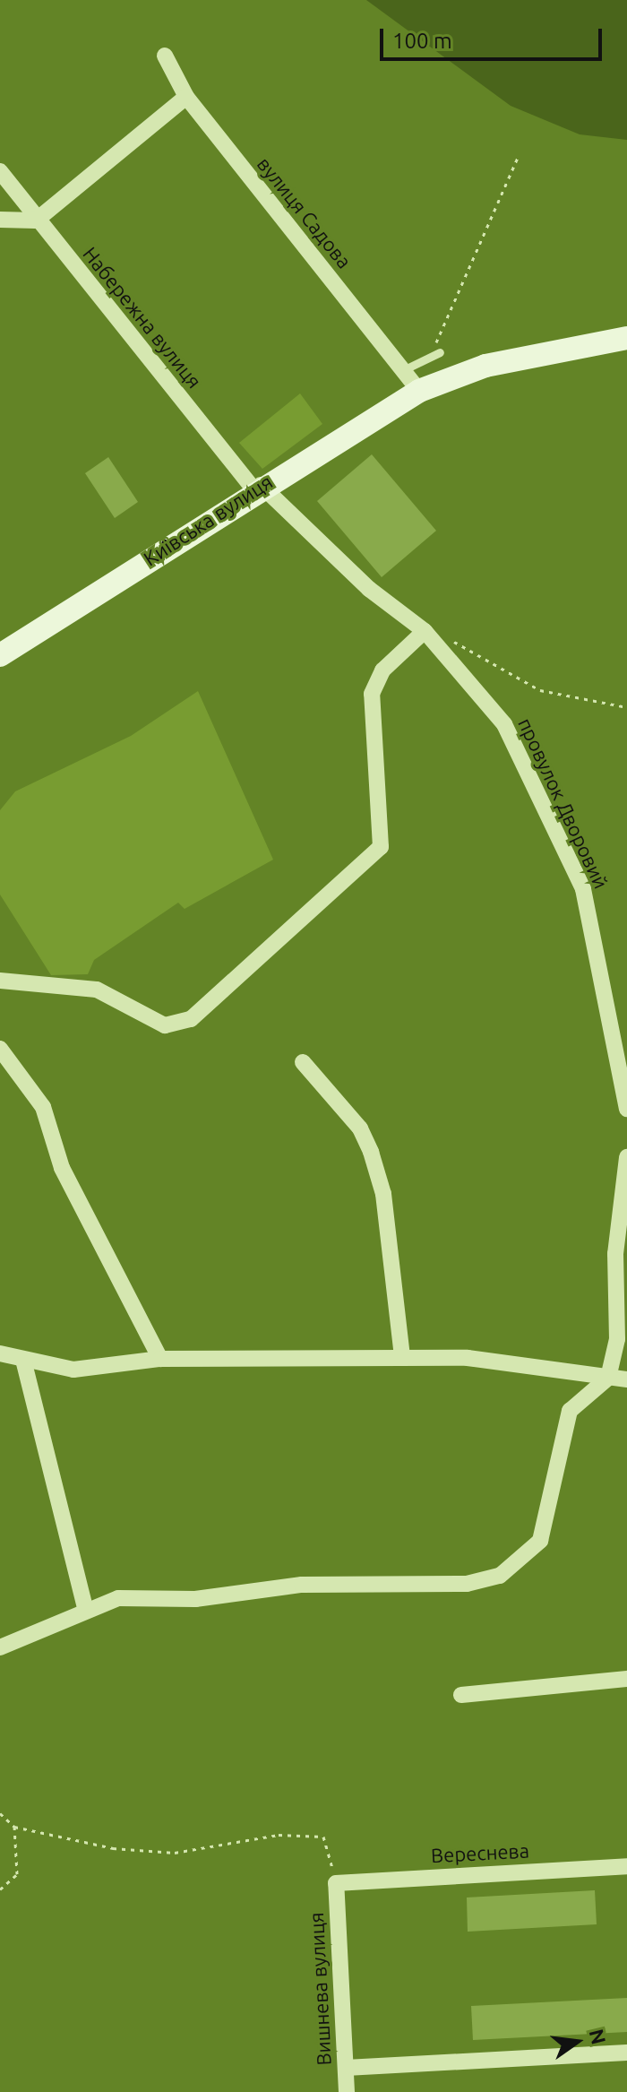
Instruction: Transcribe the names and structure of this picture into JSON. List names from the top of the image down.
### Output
{
  "streets": {
    "street": [
      "вулиця Садова",
      "Набережна вулиця",
      "Київська вулиця",
      "провулок Дворовий",
      "Вереснева",
      "Вишнева вулиця"
    ]
  },
  "crossings": [
    ["вулиця Садова", "Київська вулиця"],
    ["Набережна вулиця", "Київська вулиця"],
    ["Набережна вулиця", "провулок Дворовий"],
    ["Київська вулиця", "провулок Дворовий"],
    ["Вереснева", "Вишнева вулиця"]
  ],
  "scale_bar": "100 m",
  "north": "right"
}
